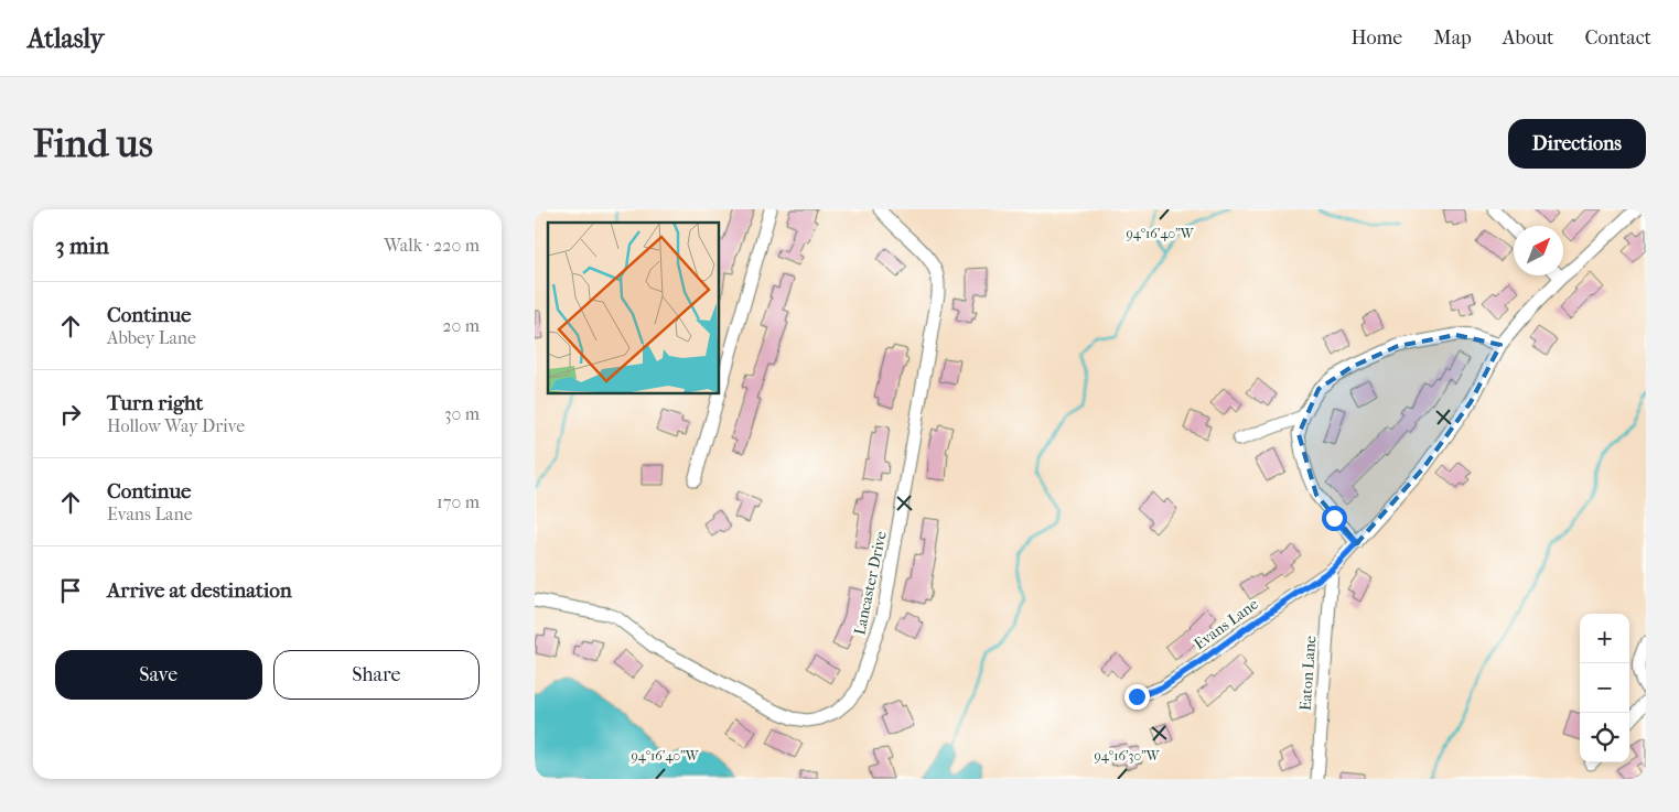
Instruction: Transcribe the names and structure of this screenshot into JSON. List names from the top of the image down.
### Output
{
  "streets": {
    "street": ["Lancaster Drive", "Evans Lane", "Eaton Lane"]
  },
  "crossings": [
    ["Evans Lane", "Eaton Lane"]
  ],
  "north": "top right",
  "page": {
    "header": "Atlasly",
    "nav": [
      "Home",
      "Map",
      "About",
      "Contact"
    ],
    "buttons": [
      "Directions",
      ["Save", "Share"]
    ],
    "title": "Find us",
    "heading": ["3 min", "Walk · 220 m"],
    "list": [
      ["Continue", "Abbey Lane", "20 m"],
      ["Turn right", "Hollow Way Drive", "30 m"],
      ["Continue", "Evans Lane", "170 m"],
      "Arrive at destination"
    ],
    "map_buttons": ["+", "−"]
  },
  "coordinates": ["94°16'40\"W", "94°16'30\"W"]
}
